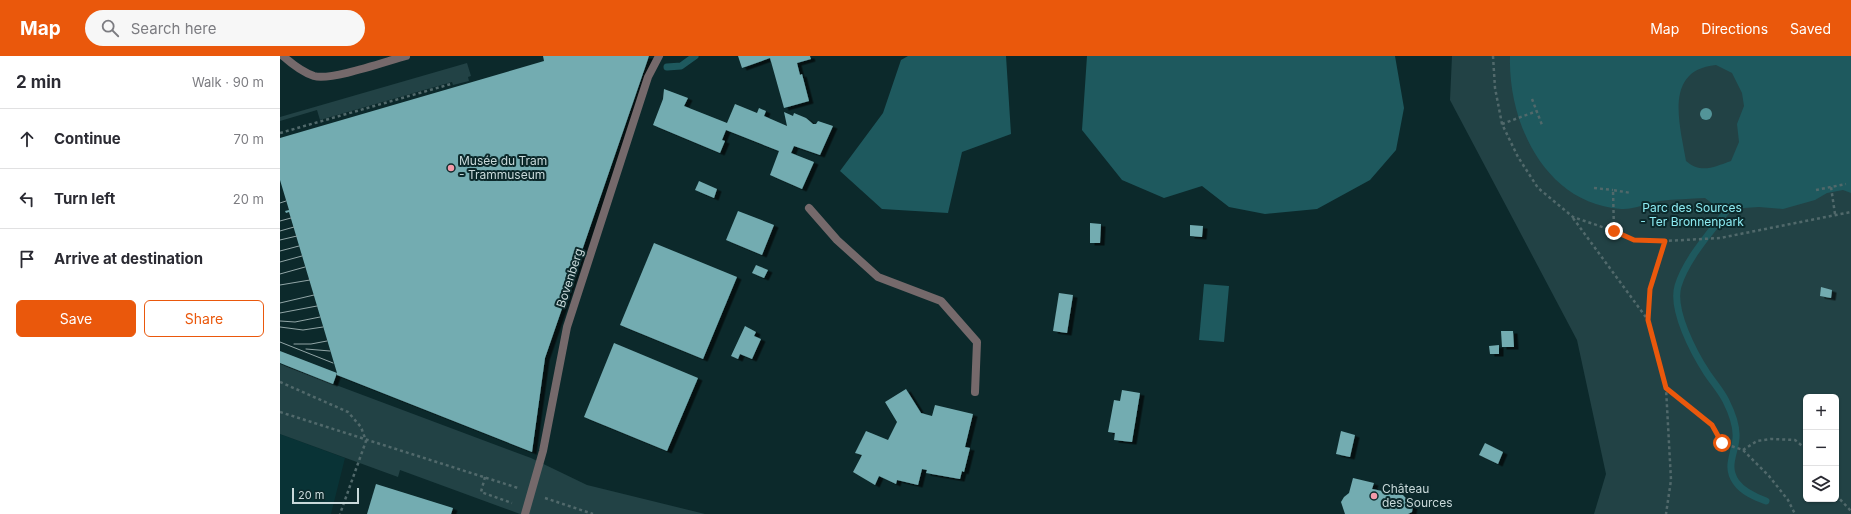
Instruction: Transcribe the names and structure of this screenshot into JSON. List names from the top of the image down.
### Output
{
  "streets": {
    "street": ["Bovenberg"]
  },
  "parks": ["Parc des Sources - Ter Bronnenpark"],
  "places": ["Musée du Tram - Trammuseum", "Château des Sources"],
  "scale_bar": "20 m",
  "page": {
    "header": "Map",
    "search": "Search here",
    "nav": ["Map", "Directions", "Saved"],
    "heading": ["2 min", "Walk · 90 m"],
    "list": [
      ["Continue", "70 m"],
      ["Turn left", "20 m"],
      "Arrive at destination"
    ],
    "buttons": ["Save", "Share"],
    "map_buttons": ["+", "−"],
    "scale": "20 m"
  }
}
